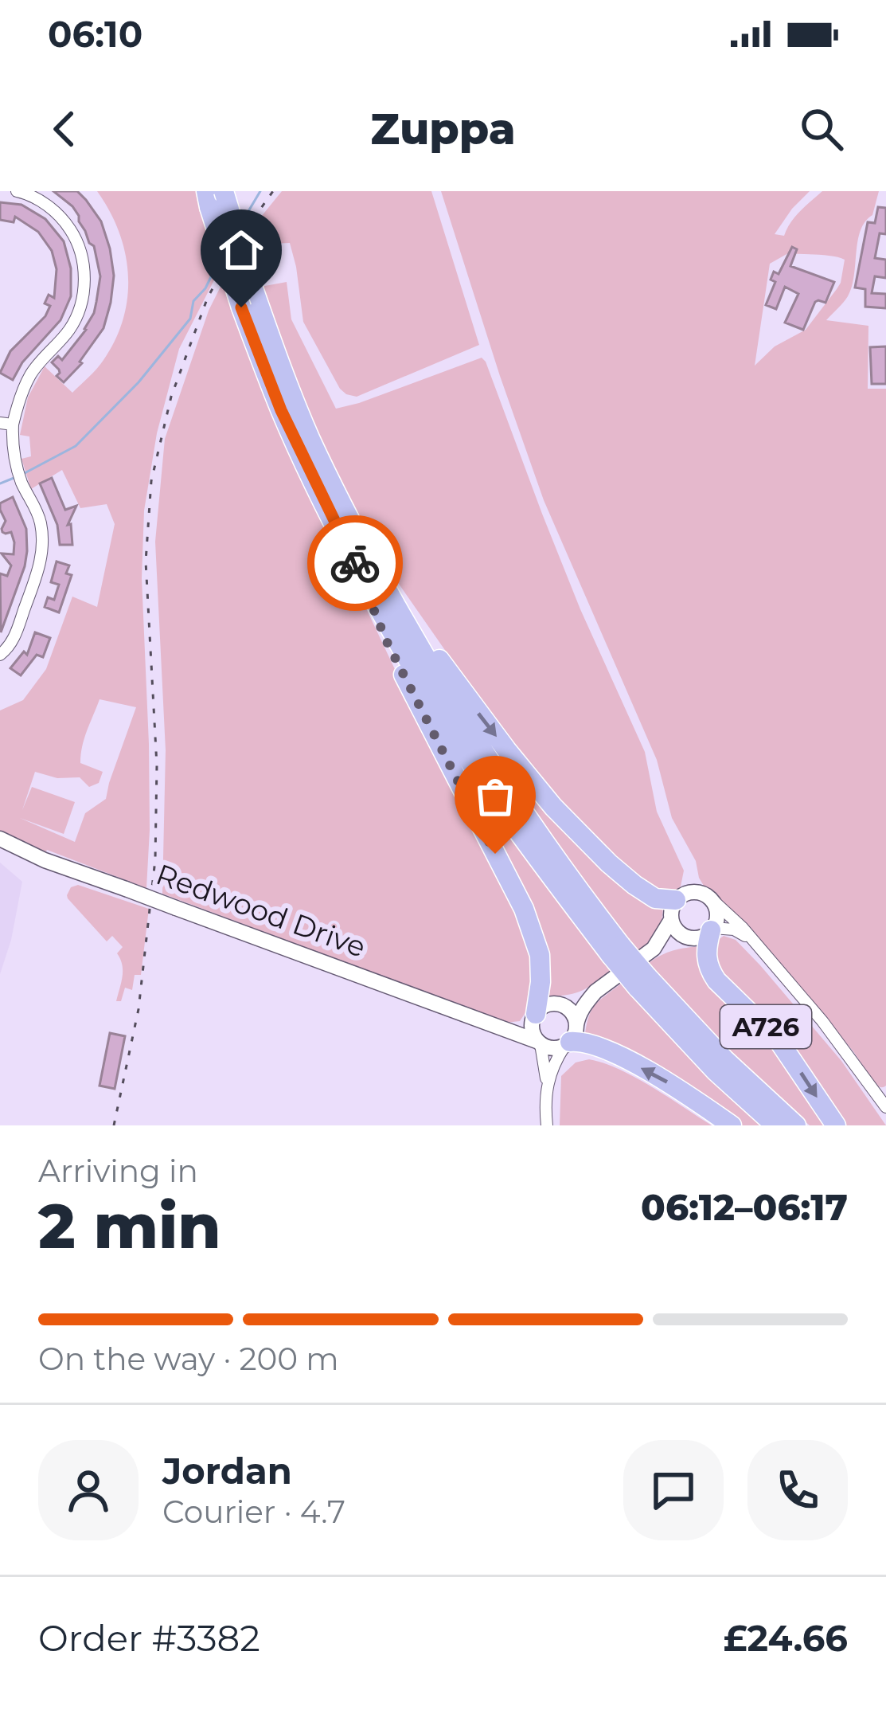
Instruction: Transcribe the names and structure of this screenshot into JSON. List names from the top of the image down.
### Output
{
  "streets": {
    "highway": ["A726"],
    "street": ["Redwood Drive"]
  },
  "crossings": [
    ["Redwood Drive", "A726"]
  ],
  "page": {
    "status": "06:10",
    "header": "Zuppa",
    "heading": ["2 min", "Arriving in", "06:12–06:17"],
    "panel": [
      "Jordan",
      "Courier · 4.7",
      "Order #3382",
      "£24.66"
    ],
    "bar": "On the way · 200 m"
  }
}
